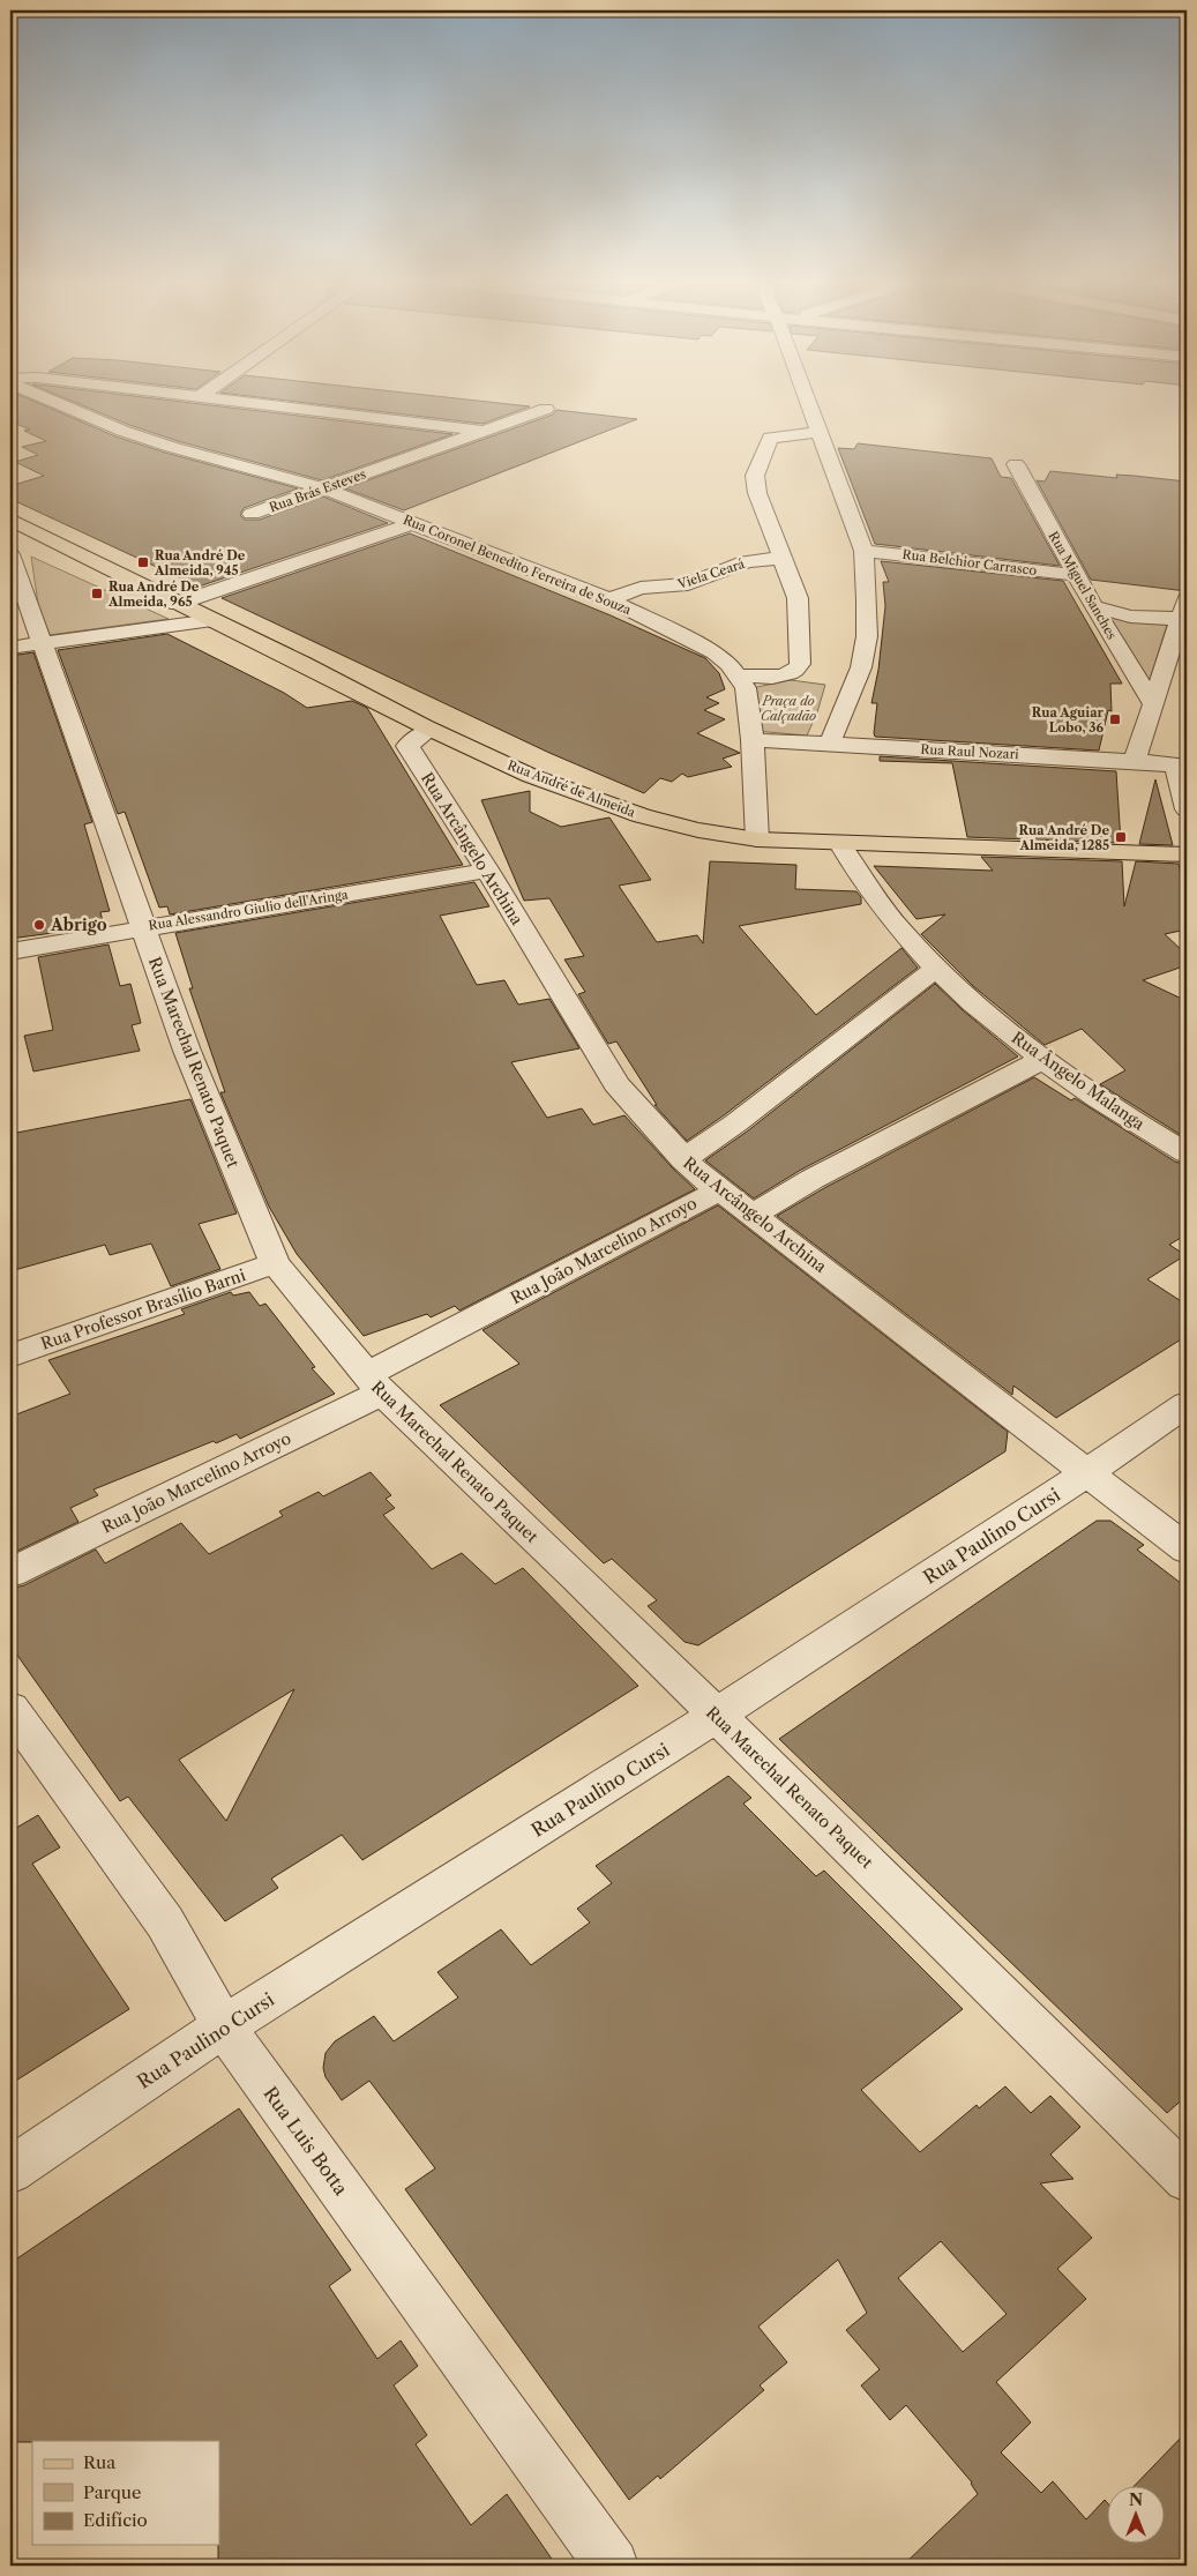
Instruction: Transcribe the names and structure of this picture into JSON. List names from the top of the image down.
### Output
{
  "streets": {
    "main road": ["Rua André de Almeida"],
    "street": [
      "Rua Brás Esteves",
      "Rua Belchior Carrasco",
      "Rua Coronel Benedito Ferreira de Souza",
      "Viela Ceará",
      "Rua Miguel Sanches",
      "Rua Raul Nozari",
      "Rua Arcângelo Archina",
      "Rua Alessandro Giulio dell'Aringa",
      "Rua Marechal Renato Paquet",
      "Rua Ângelo Malanga",
      "Rua João Marcelino Arroyo",
      "Rua Professor Brasílio Barni",
      "Rua Paulino Cursi",
      "Rua Luis Botta"
    ]
  },
  "crossings": [
    ["Rua Brás Esteves", "Rua Coronel Benedito Ferreira de Souza"],
    ["Rua Belchior Carrasco", "Rua Miguel Sanches"],
    ["Rua Coronel Benedito Ferreira de Souza", "Viela Ceará"],
    ["Rua Coronel Benedito Ferreira de Souza", "Rua Raul Nozari"],
    ["Rua Coronel Benedito Ferreira de Souza", "Rua André de Almeida"],
    ["Rua André de Almeida", "Rua Arcângelo Archina"],
    ["Rua André de Almeida", "Rua Marechal Renato Paquet"],
    ["Rua André de Almeida", "Rua Ângelo Malanga"],
    ["Rua Arcângelo Archina", "Rua Alessandro Giulio dell'Aringa"],
    ["Rua Arcângelo Archina", "Rua João Marcelino Arroyo"],
    ["Rua Arcângelo Archina", "Rua Paulino Cursi"],
    ["Rua Alessandro Giulio dell'Aringa", "Rua Marechal Renato Paquet"],
    ["Rua Marechal Renato Paquet", "Rua João Marcelino Arroyo"],
    ["Rua Marechal Renato Paquet", "Rua Professor Brasílio Barni"],
    ["Rua Marechal Renato Paquet", "Rua Paulino Cursi"],
    ["Rua Paulino Cursi", "Rua Luis Botta"]
  ],
  "parks": ["Praça do Calçadão"],
  "places": {
    "transit": [
      "Rua André De Almeida, 945",
      "Rua André De Almeida, 965",
      "Rua Aguiar Lobo, 36",
      "Rua André De Almeida, 1285"
    ],
    "other": ["Abrigo"]
  },
  "legend": ["Rua", "Parque", "Edifício"],
  "north": "top"
}
